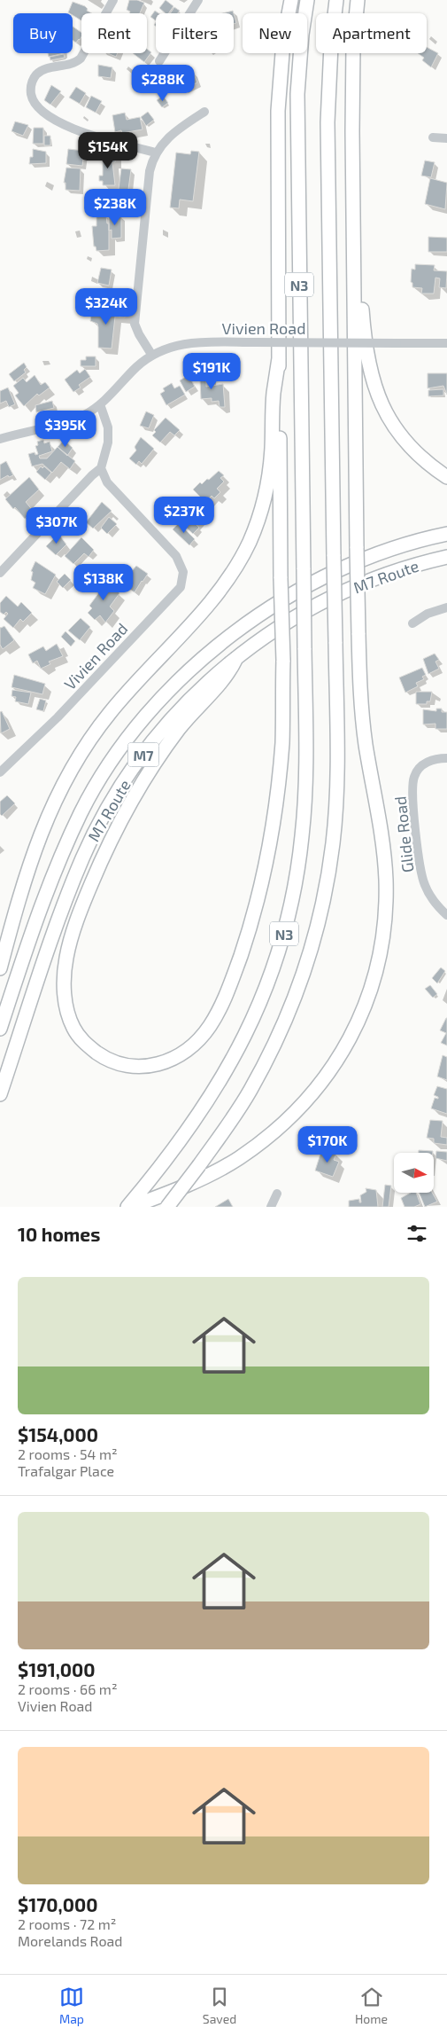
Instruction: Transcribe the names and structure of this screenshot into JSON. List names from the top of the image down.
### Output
{
  "streets": {
    "highway": ["N3", "M7 Route", "M7"],
    "street": ["Vivien Road", "Glide Road"]
  },
  "north": "right",
  "page": {
    "chip": [
      "Buy",
      "Rent",
      "Filters",
      "New",
      "Apartment"
    ],
    "price": [
      "$288K",
      "$154K",
      "$238K",
      "$324K",
      "$191K",
      "$395K",
      "$237K",
      "$307K",
      "$138K",
      "$170K"
    ],
    "heading": "10 homes",
    "list": [
      {
        "name": "$154,000",
        "note": "2 rooms · 54 m² · Trafalgar Place"
      },
      {
        "name": "$191,000",
        "note": "2 rooms · 66 m² · Vivien Road"
      },
      {
        "name": "$170,000",
        "note": "2 rooms · 72 m² · Morelands Road"
      }
    ],
    "tabs": ["Map", "Saved", "Home"]
  }
}
